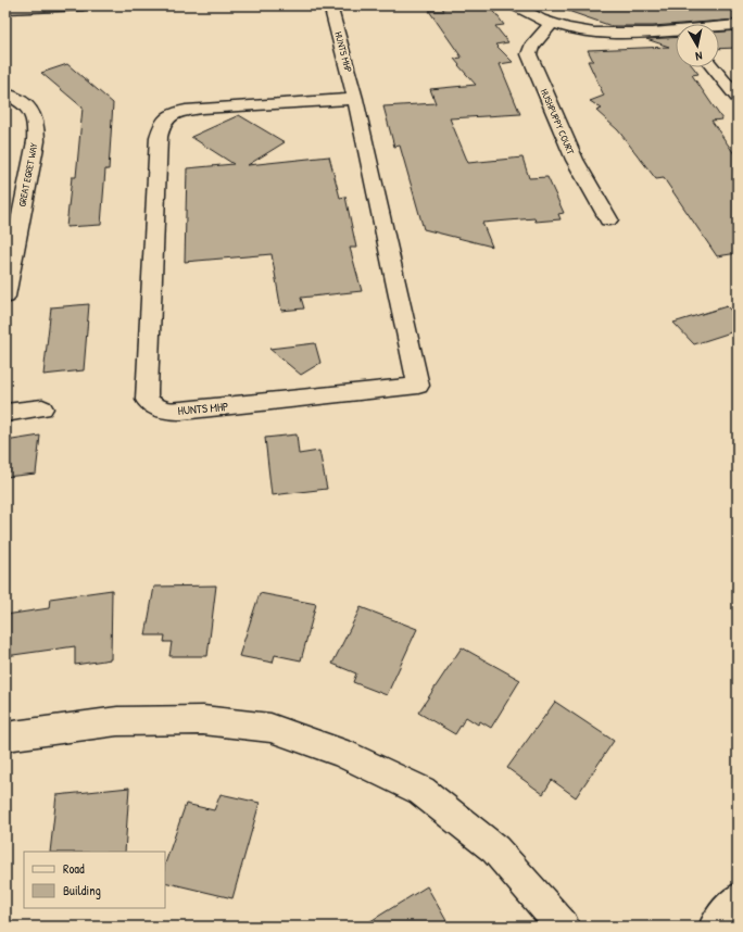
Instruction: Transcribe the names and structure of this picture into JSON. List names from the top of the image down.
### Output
{
  "streets": {
    "street": ["HUNTS MHP", "HUSHPUPPY COURT", "GREAT EGRET WAY"]
  },
  "legend": ["Road", "Building"],
  "north": "bottom"
}
